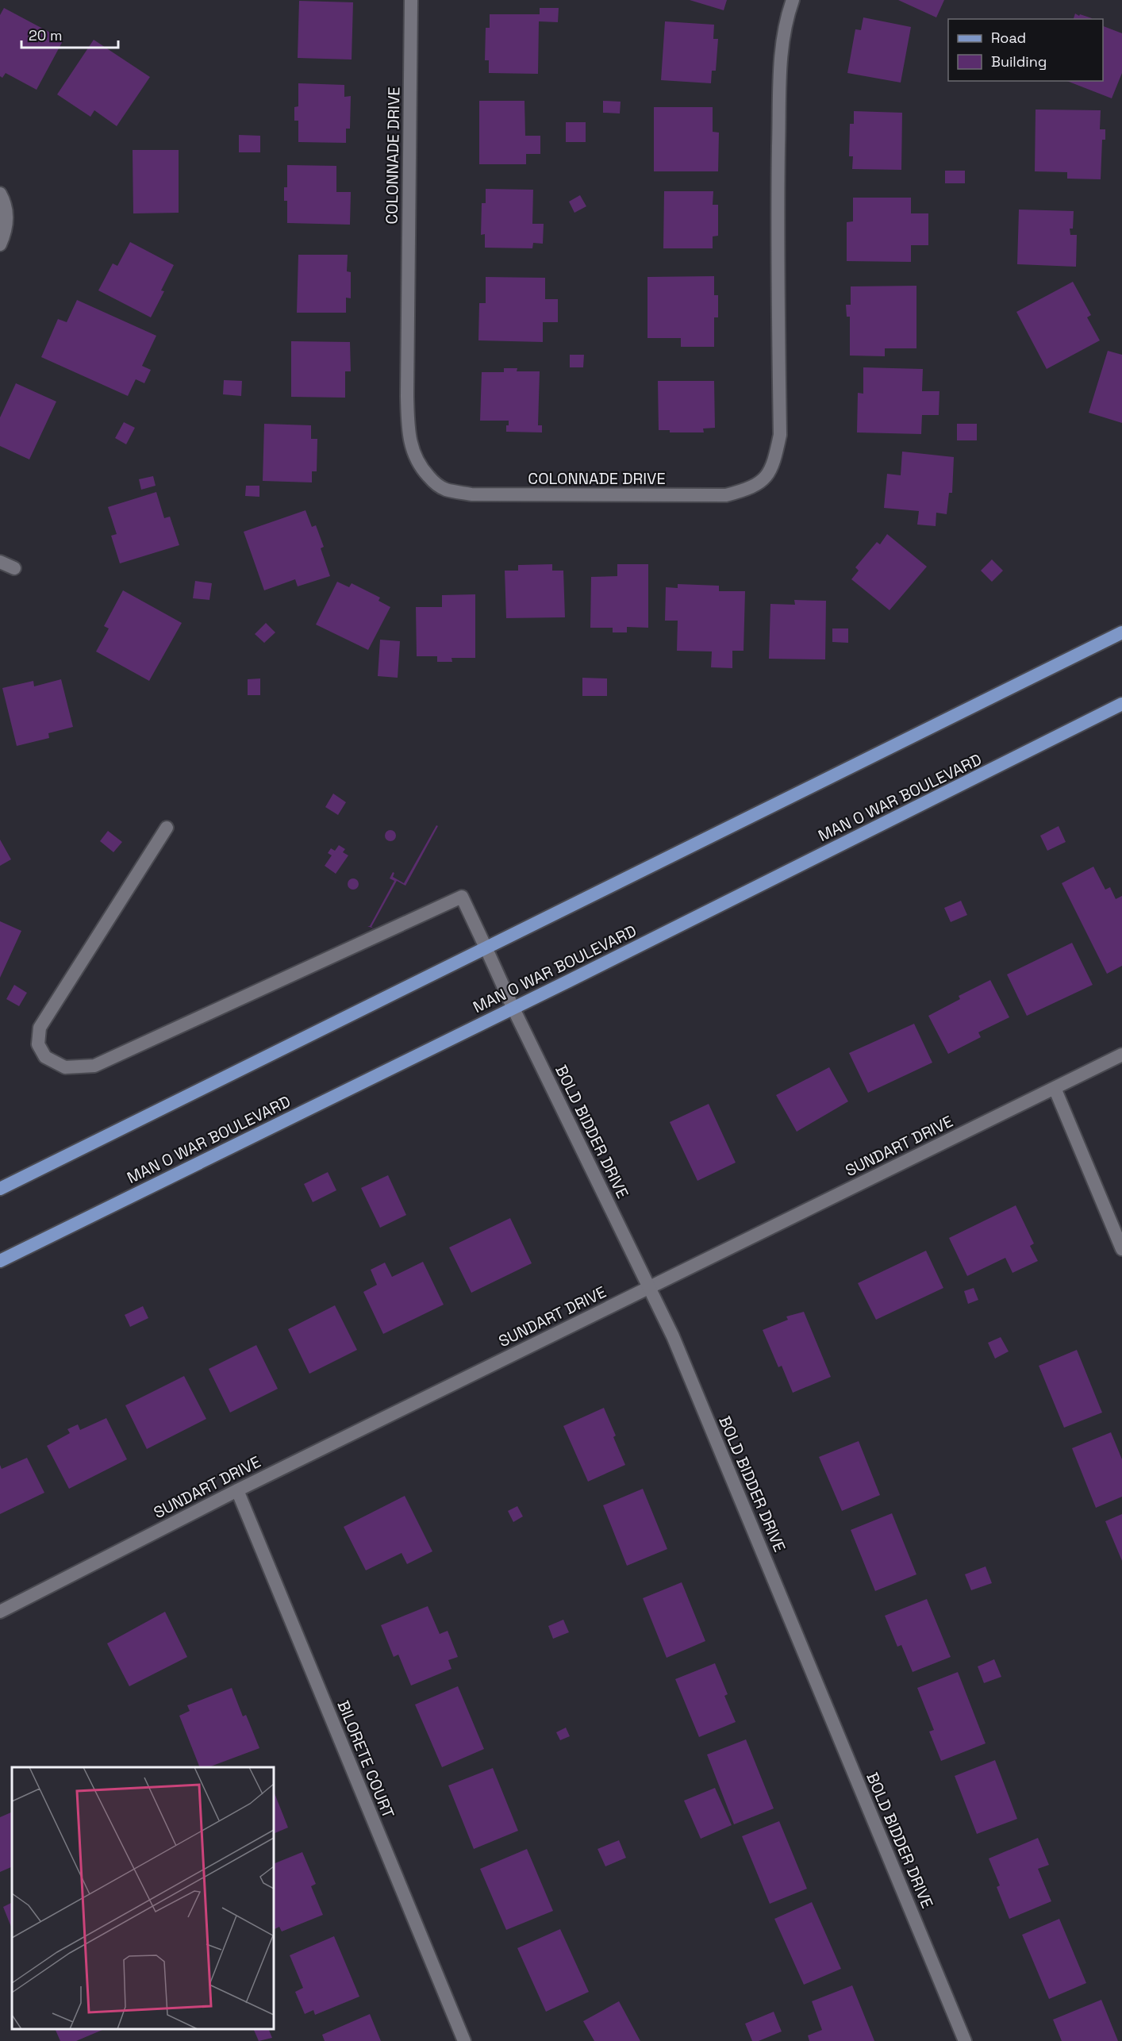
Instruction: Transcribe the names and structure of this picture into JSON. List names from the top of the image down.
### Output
{
  "streets": {
    "main road": ["MAN O WAR BOULEVARD"],
    "street": [
      "COLONNADE DRIVE",
      "BOLD BIDDER DRIVE",
      "SUNDART DRIVE",
      "BILORETE COURT"
    ]
  },
  "crossings": [
    ["MAN O WAR BOULEVARD", "BOLD BIDDER DRIVE"],
    ["BOLD BIDDER DRIVE", "SUNDART DRIVE"],
    ["SUNDART DRIVE", "BILORETE COURT"]
  ],
  "legend": ["Road", "Building"],
  "scale_bar": "20 m"
}
